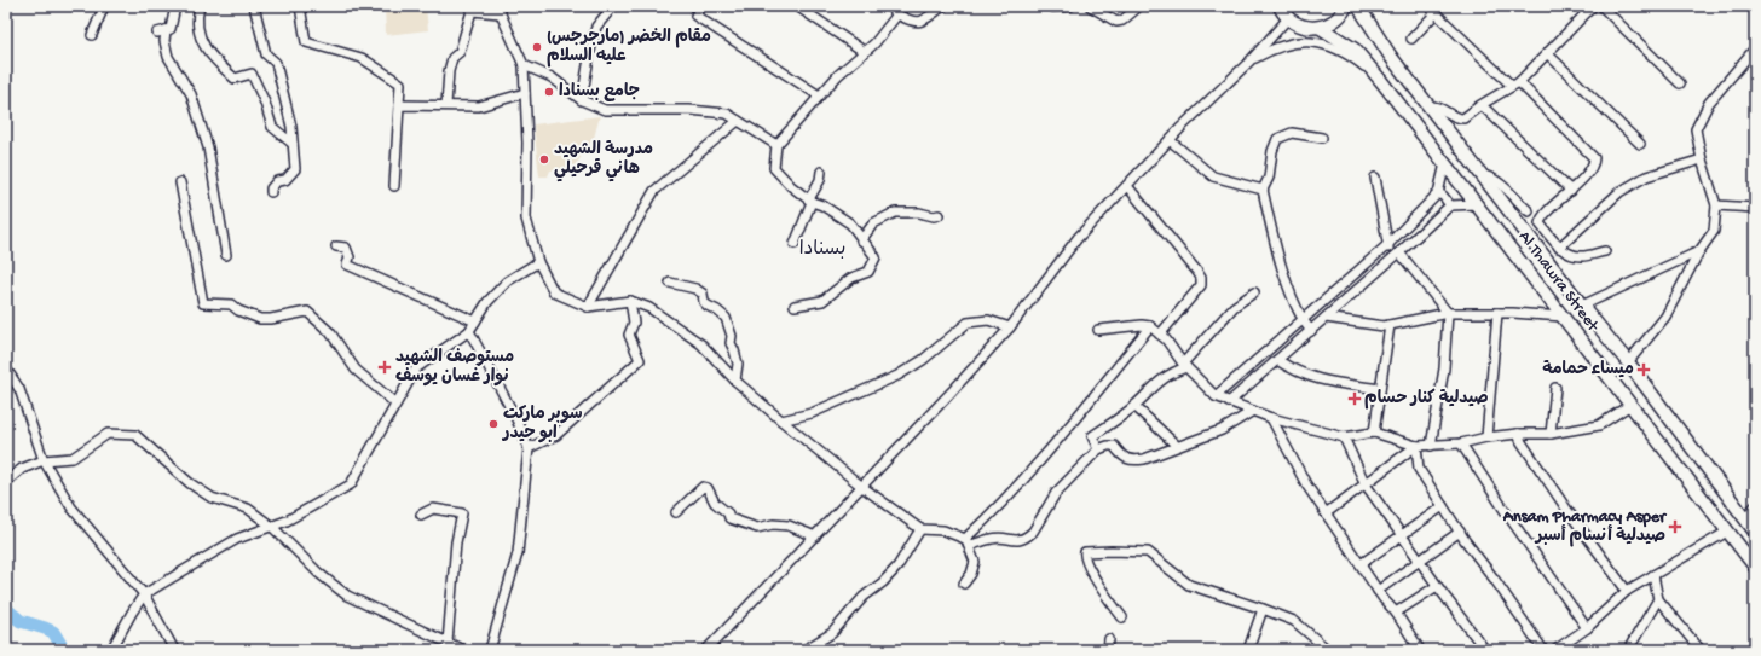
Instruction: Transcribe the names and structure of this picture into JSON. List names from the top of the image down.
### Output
{
  "streets": {
    "main road": ["Al Thawra Street"]
  },
  "districts": ["بسنادا"],
  "places": {
    "other": [
      "مقام الخضر (مارجرجس) عليه السلام",
      "جامع بسنادا",
      "مدرسة الشهيد هاني قرحيلي",
      "سوبر ماركت ابو حيدر"
    ],
    "health": [
      "مستوصف الشهيد نوار غسان يوسف",
      "ميساء حمامة",
      "صيدلية كنار حسام",
      "Ansam Pharmacy Asper صيدلية أنسام أسبر"
    ]
  }
}
